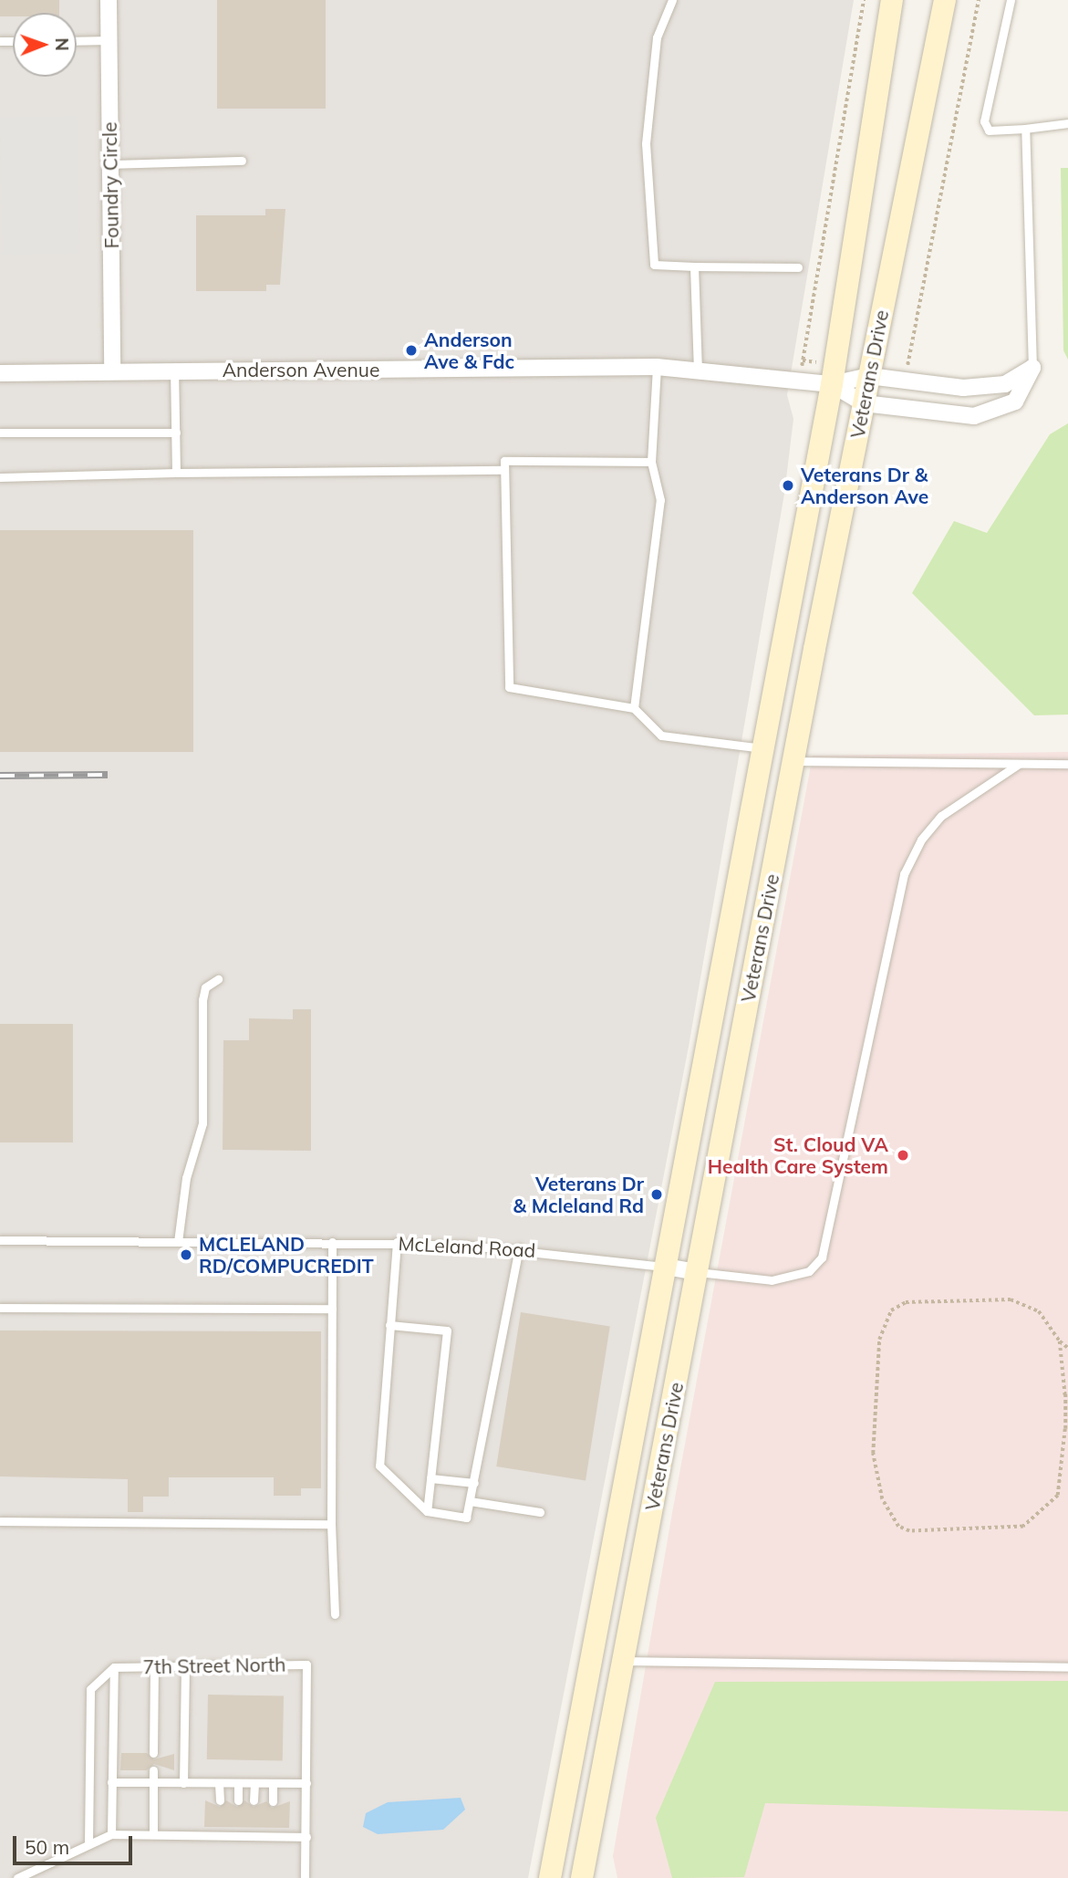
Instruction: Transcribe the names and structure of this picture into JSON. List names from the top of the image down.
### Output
{
  "streets": {
    "main road": ["Veterans Drive"],
    "street": ["Foundry Circle", "Anderson Avenue"],
    "lane": ["McLeland Road", "7th Street North"]
  },
  "crossings": [
    ["Foundry Circle", "Anderson Avenue"],
    ["Anderson Avenue", "Veterans Drive"],
    ["Veterans Drive", "McLeland Road"]
  ],
  "places": [
    "Anderson Ave & Fdc",
    "Veterans Dr & Anderson Ave",
    "St. Cloud VA Health Care System",
    "Veterans Dr & Mcleland Rd",
    "MCLELAND RD/COMPUCREDIT"
  ],
  "scale_bar": "50 m",
  "north": "right"
}
